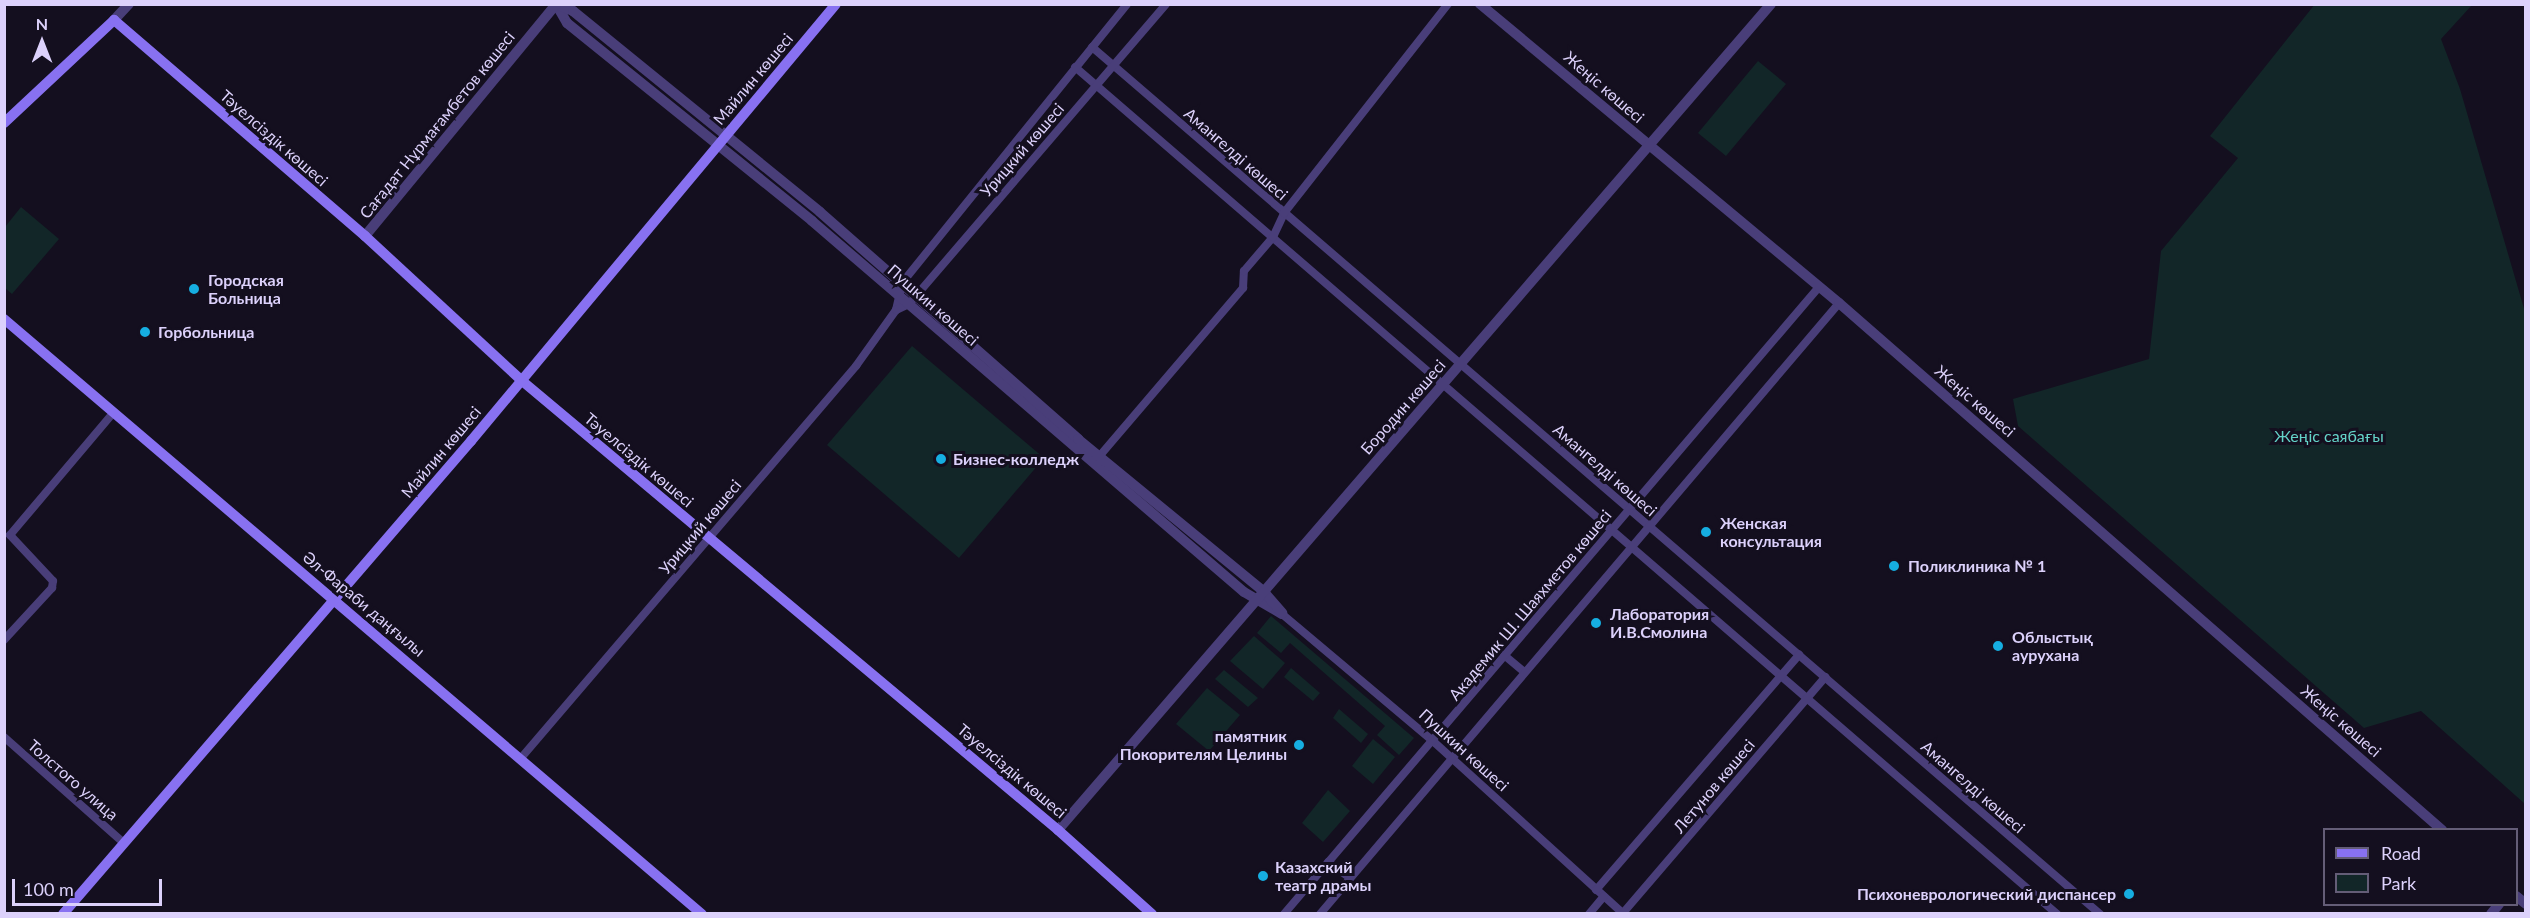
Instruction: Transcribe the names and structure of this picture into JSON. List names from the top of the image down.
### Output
{
  "streets": {
    "main road": ["Майлин көшесі", "Тәуелсіздік көшесі", "Әл-Фараби даңғылы"],
    "street": [
      "Жеңіс көшесі",
      "Сағадат Нұрмағамбетов көшесі",
      "Урицкий көшесі",
      "Амангелді көшесі",
      "Пушкин көшесі",
      "Бородин көшесі",
      "Академик Ш. Шаяхметов көшесі",
      "Толстого улица",
      "Летунов көшесі"
    ]
  },
  "crossings": [
    ["Майлин көшесі", "Тәуелсіздік көшесі"],
    ["Майлин көшесі", "Пушкин көшесі"],
    ["Майлин көшесі", "Әл-Фараби даңғылы"],
    ["Майлин көшесі", "Толстого улица"],
    ["Жеңіс көшесі", "Бородин көшесі"],
    ["Жеңіс көшесі", "Академик Ш. Шаяхметов көшесі"],
    ["Сағадат Нұрмағамбетов көшесі", "Тәуелсіздік көшесі"],
    ["Сағадат Нұрмағамбетов көшесі", "Пушкин көшесі"],
    ["Тәуелсіздік көшесі", "Урицкий көшесі"],
    ["Тәуелсіздік көшесі", "Бородин көшесі"],
    ["Урицкий көшесі", "Амангелді көшесі"],
    ["Урицкий көшесі", "Пушкин көшесі"],
    ["Урицкий көшесі", "Әл-Фараби даңғылы"],
    ["Амангелді көшесі", "Бородин көшесі"],
    ["Амангелді көшесі", "Академик Ш. Шаяхметов көшесі"],
    ["Амангелді көшесі", "Летунов көшесі"],
    ["Пушкин көшесі", "Бородин көшесі"],
    ["Пушкин көшесі", "Академик Ш. Шаяхметов көшесі"],
    ["Пушкин көшесі", "Летунов көшесі"]
  ],
  "parks": ["Жеңіс саябағы"],
  "places": [
    "Городская Больница",
    "Горбольница",
    "Бизнес-колледж",
    "Женская консультация",
    "Поликлиника № 1",
    "Лаборатория И.В.Смолина",
    "Облыстық аурухана",
    "памятник Покорителям Целины",
    "Казахский театр драмы",
    "Психоневрологический диспансер"
  ],
  "legend": ["Road", "Park"],
  "scale_bar": "100 m",
  "north": "top"
}
